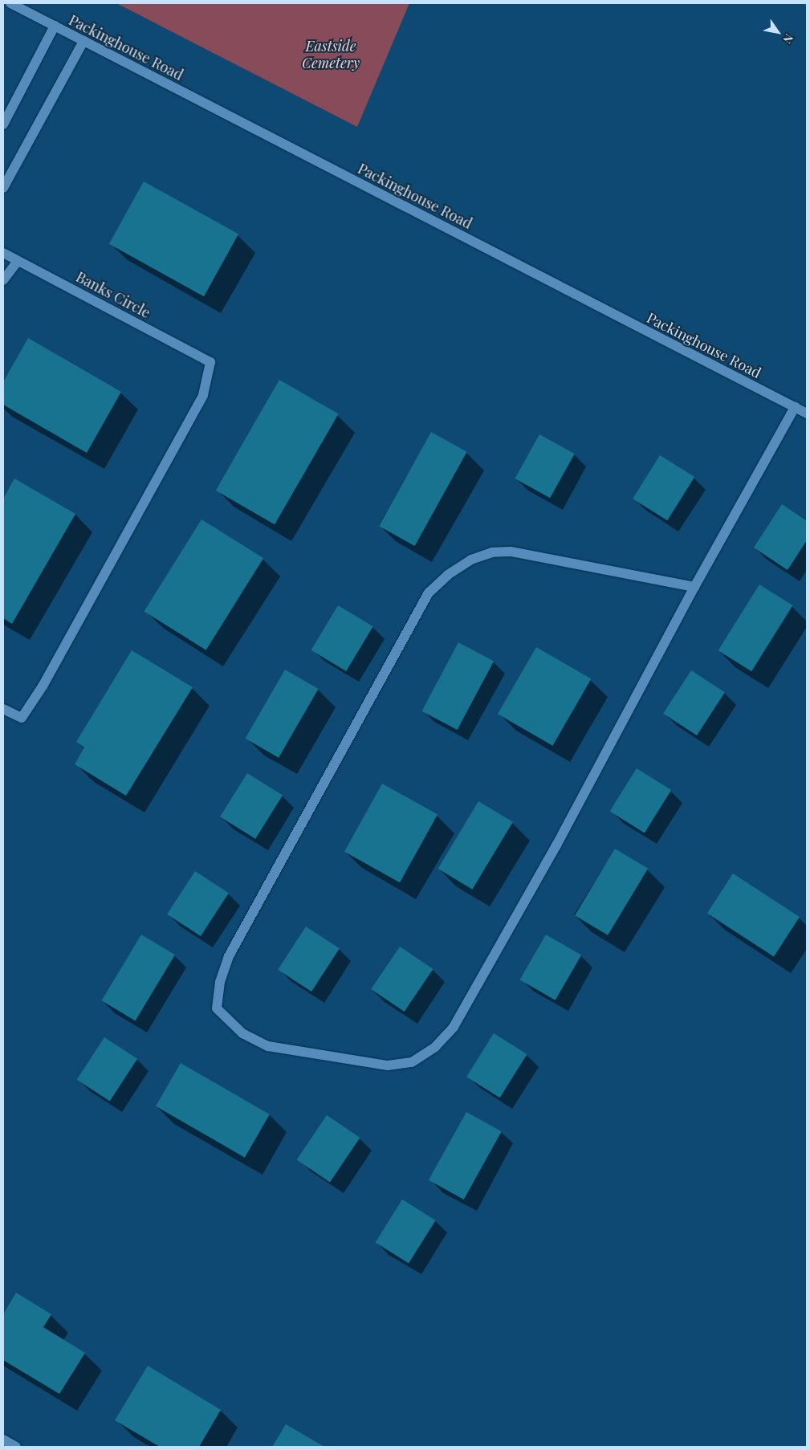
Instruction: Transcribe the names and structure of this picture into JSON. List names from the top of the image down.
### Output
{
  "streets": {
    "street": ["Packinghouse Road", "Banks Circle"]
  },
  "parks": ["Eastside Cemetery"],
  "north": "bottom right"
}
